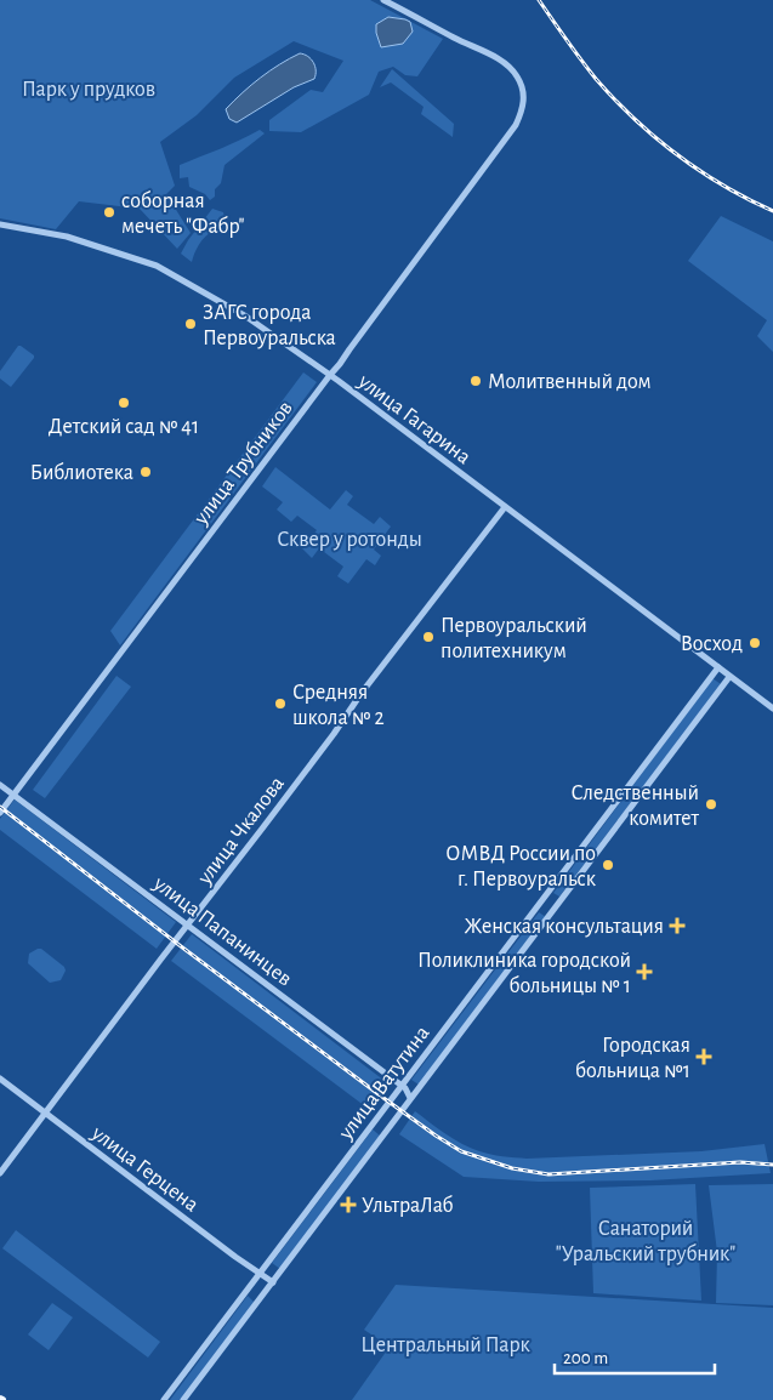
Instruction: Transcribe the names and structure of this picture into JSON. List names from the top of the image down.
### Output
{
  "streets": {
    "street": [
      "улица Гагарина",
      "улица Трубников",
      "улица Чкалова",
      "улица Папанинцев",
      "улица Ватутина",
      "улица Герцена"
    ]
  },
  "crossings": [
    ["улица Гагарина", "улица Трубников"],
    ["улица Гагарина", "улица Чкалова"],
    ["улица Гагарина", "улица Ватутина"],
    ["улица Трубников", "улица Папанинцев"],
    ["улица Чкалова", "улица Папанинцев"],
    ["улица Чкалова", "улица Герцена"],
    ["улица Папанинцев", "улица Ватутина"],
    ["улица Ватутина", "улица Герцена"]
  ],
  "parks": [
    "Парк у прудков",
    "Сквер у ротонды",
    "Санаторий \"Уральский трубник\"",
    "Центральный Парк"
  ],
  "places": {
    "other": [
      "соборная мечеть \"Фабр\"",
      "ЗАГС города Первоуральска",
      "Молитвенный дом",
      "Детский сад № 41",
      "Библиотека",
      "Первоуральский политехникум",
      "Восход",
      "Средняя школа № 2",
      "Следственный комитет",
      "ОМВД России по г. Первоуральск"
    ],
    "health": [
      "Женская консультация",
      "Поликлиника городской больницы № 1",
      "Городская больница №1",
      "УльтраЛаб"
    ]
  },
  "scale_bar": "200 m"
}
